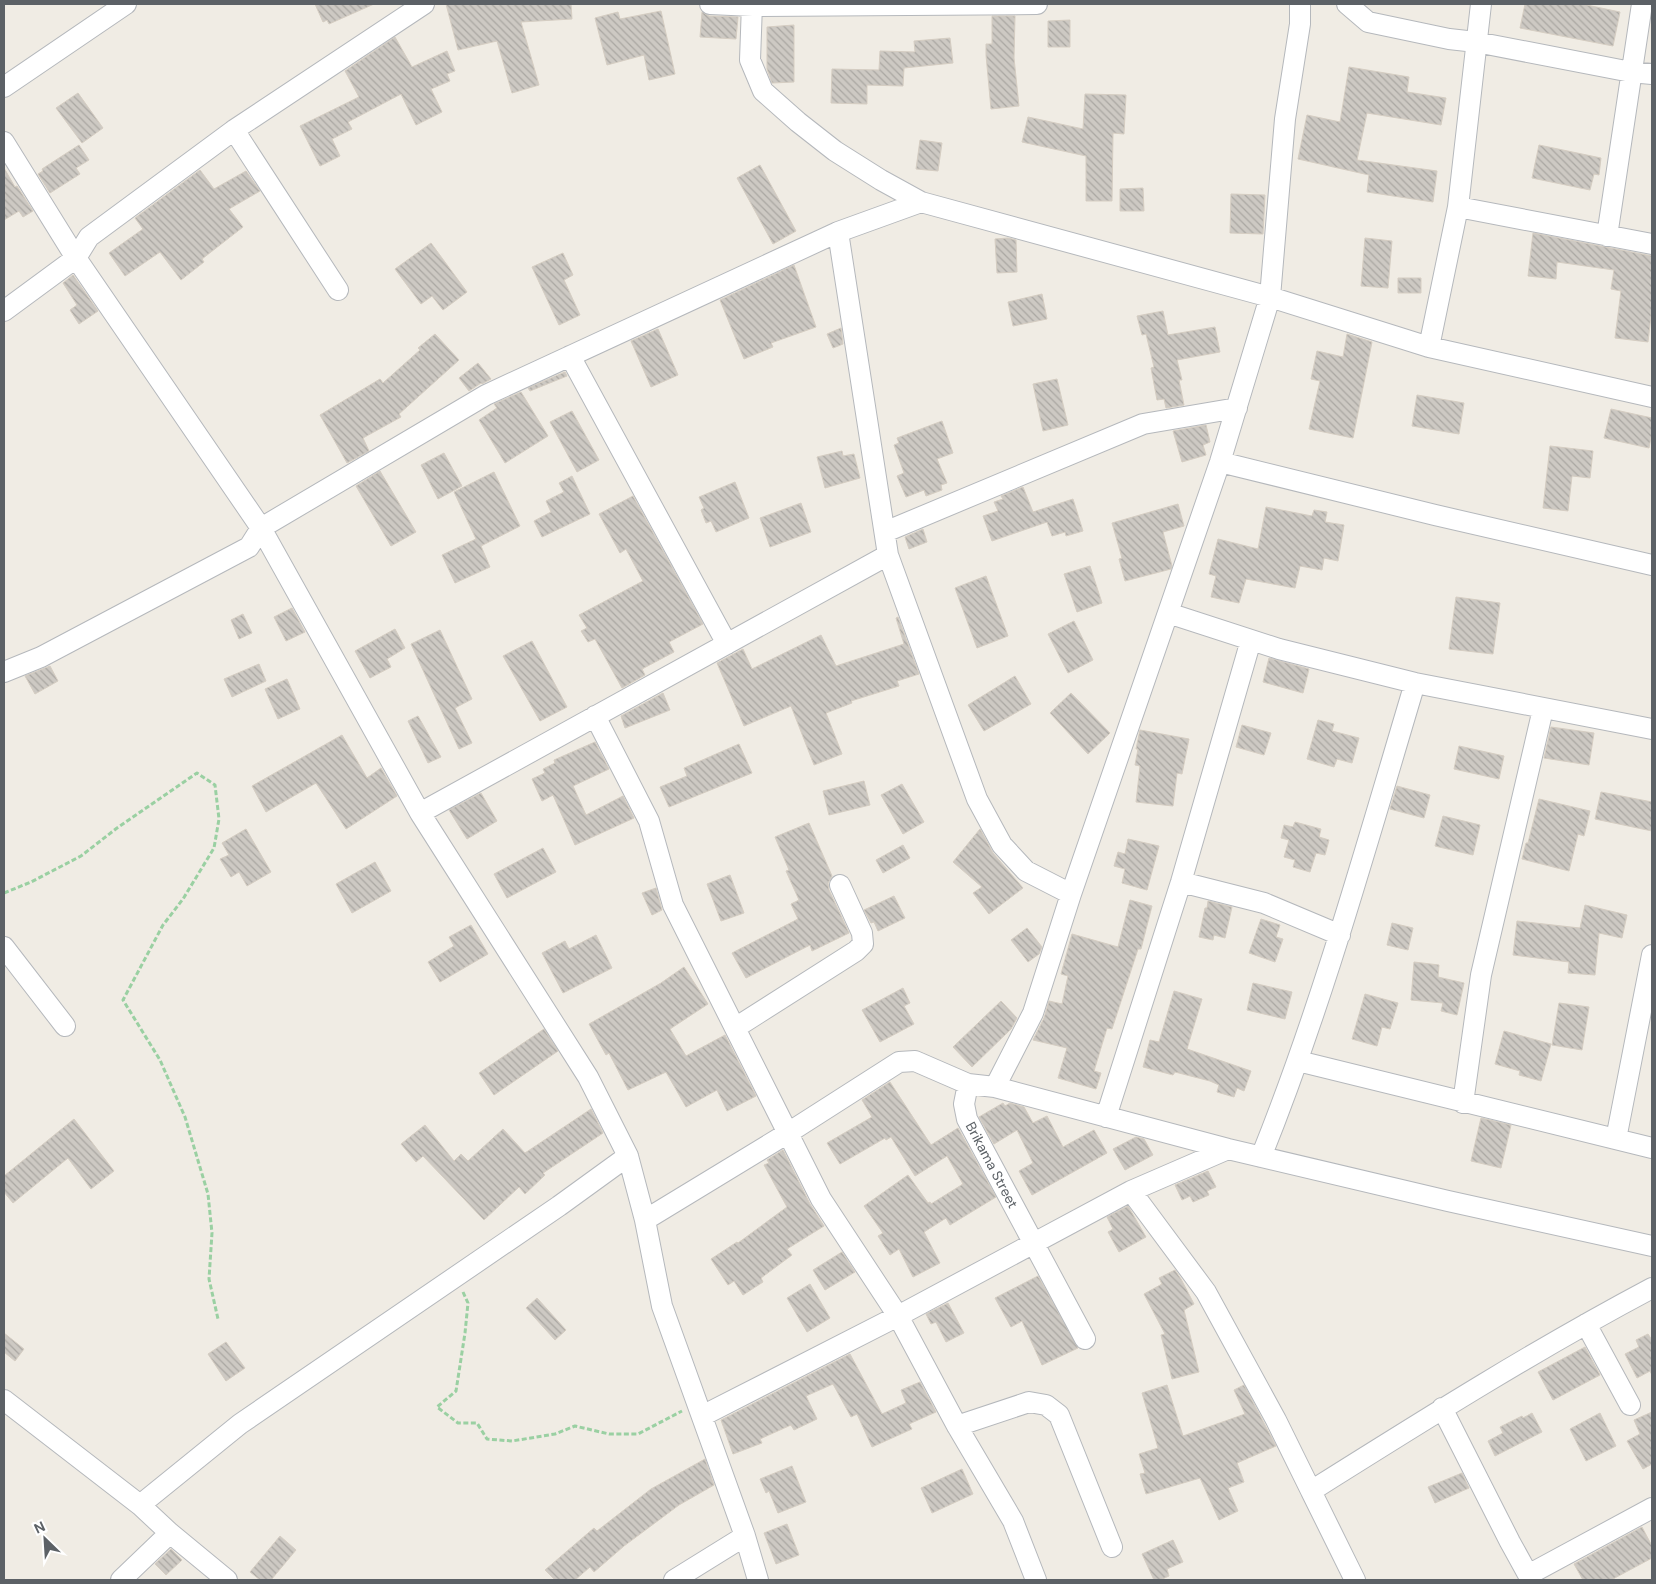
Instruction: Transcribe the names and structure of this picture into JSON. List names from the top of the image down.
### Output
{
  "streets": {
    "street": ["Brikama Street"]
  },
  "north": "top left"
}
